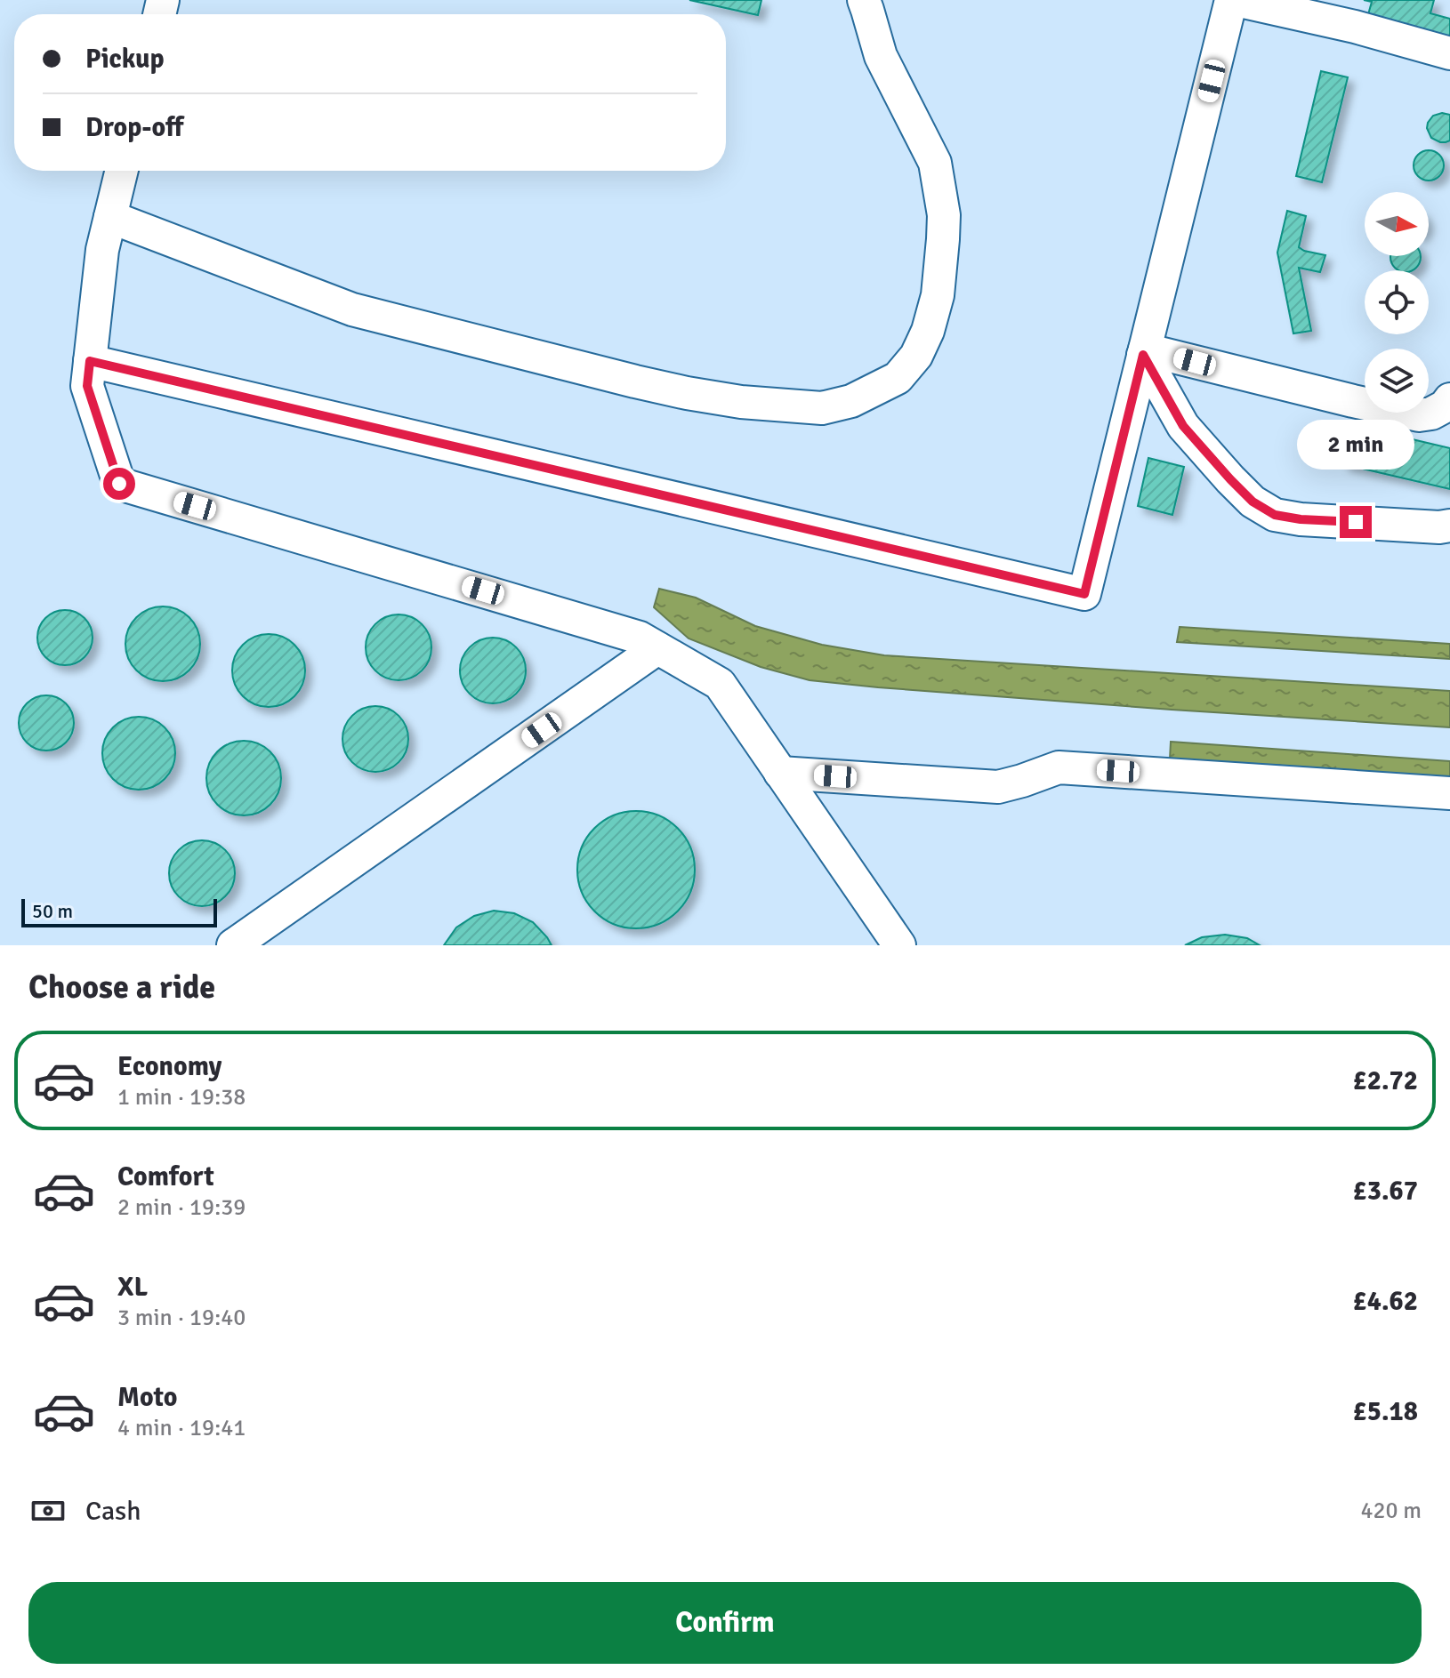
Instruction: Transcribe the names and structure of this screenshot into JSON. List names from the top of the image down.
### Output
{
  "scale_bar": "50 m",
  "north": "right",
  "page": {
    "banner": ["Pickup", "Drop-off"],
    "bubble": "2 min",
    "scale": "50 m",
    "heading": "Choose a ride",
    "list": [
      {
        "name": "Economy",
        "note": "1 min · 19:38",
        "value": "£2.72"
      },
      {
        "name": "Comfort",
        "note": "2 min · 19:39",
        "value": "£3.67"
      },
      {
        "name": "XL",
        "note": "3 min · 19:40",
        "value": "£4.62"
      },
      {
        "name": "Moto",
        "note": "4 min · 19:41",
        "value": "£5.18"
      }
    ],
    "pay": ["Cash", "420 m"],
    "buttons": "Confirm"
  }
}
